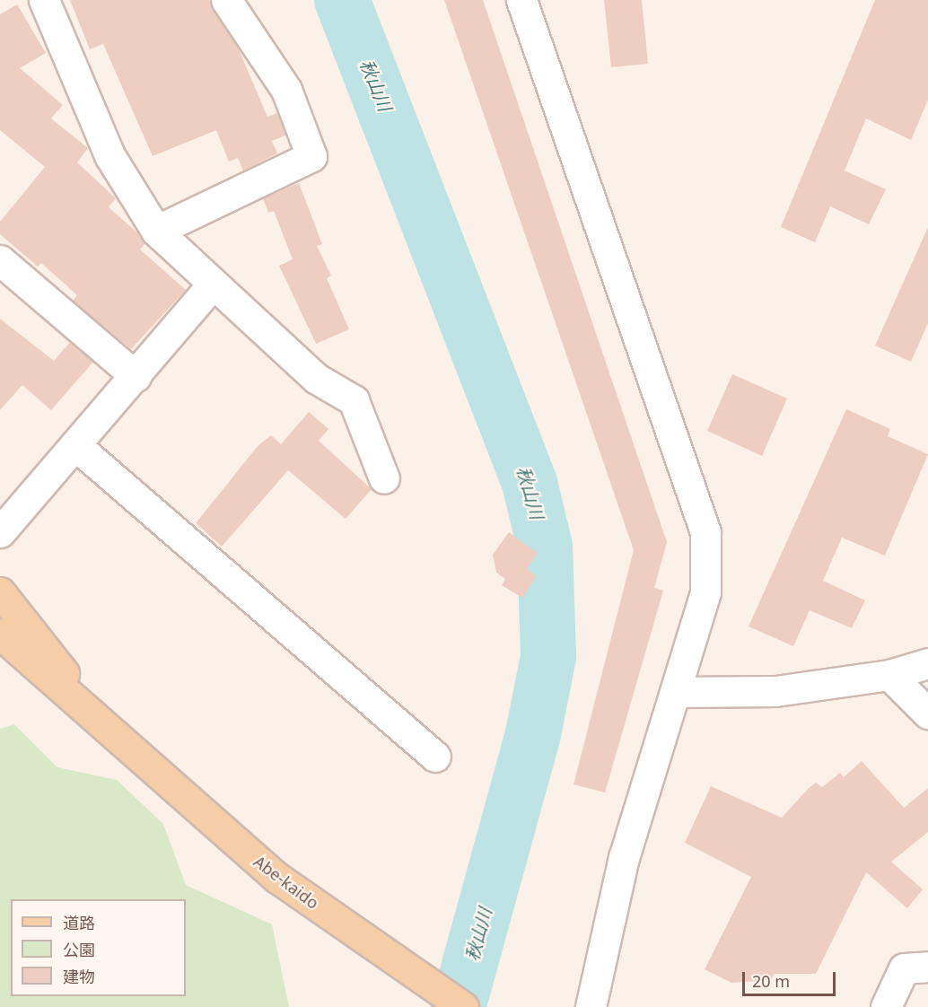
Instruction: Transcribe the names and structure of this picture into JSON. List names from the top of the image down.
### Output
{
  "streets": {
    "main road": ["Abe-kaido"]
  },
  "water": ["秋山川"],
  "legend": ["道路", "公園", "建物"],
  "scale_bar": "20 m"
}
